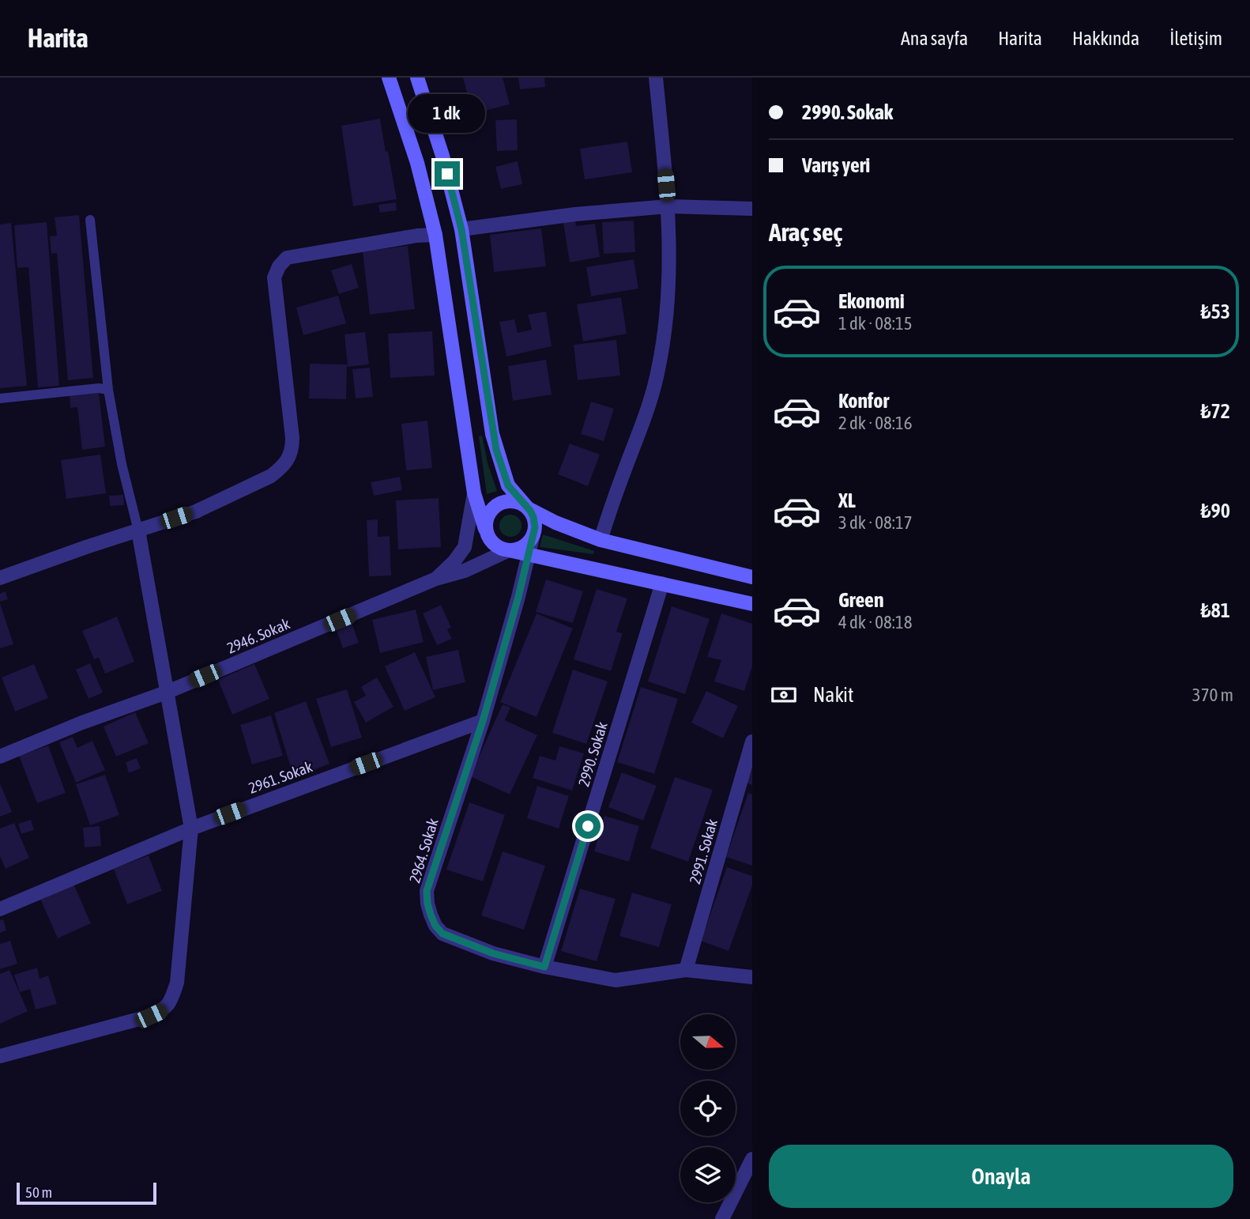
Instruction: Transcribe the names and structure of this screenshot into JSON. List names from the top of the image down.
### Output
{
  "streets": {
    "street": [
      "2946. Sokak",
      "2990. Sokak",
      "2961. Sokak",
      "2964. Sokak",
      "2991. Sokak"
    ]
  },
  "crossings": [
    ["2990. Sokak", "2964. Sokak"],
    ["2961. Sokak", "2964. Sokak"],
    ["2964. Sokak", "2991. Sokak"]
  ],
  "scale_bar": "50 m",
  "north": "right",
  "page": {
    "header": "Harita",
    "nav": [
      "Ana sayfa",
      "Harita",
      "Hakkında",
      "İletişim"
    ],
    "banner": ["2990. Sokak", "Varış yeri"],
    "bubble": "1 dk",
    "heading": "Araç seç",
    "list": [
      {
        "name": "Ekonomi",
        "note": "1 dk · 08:15",
        "value": "₺53"
      },
      {
        "name": "Konfor",
        "note": "2 dk · 08:16",
        "value": "₺72"
      },
      {
        "name": "XL",
        "note": "3 dk · 08:17",
        "value": "₺90"
      },
      {
        "name": "Green",
        "note": "4 dk · 08:18",
        "value": "₺81"
      }
    ],
    "pay": ["Nakit", "370 m"],
    "buttons": "Onayla",
    "scale": "50 m"
  }
}
